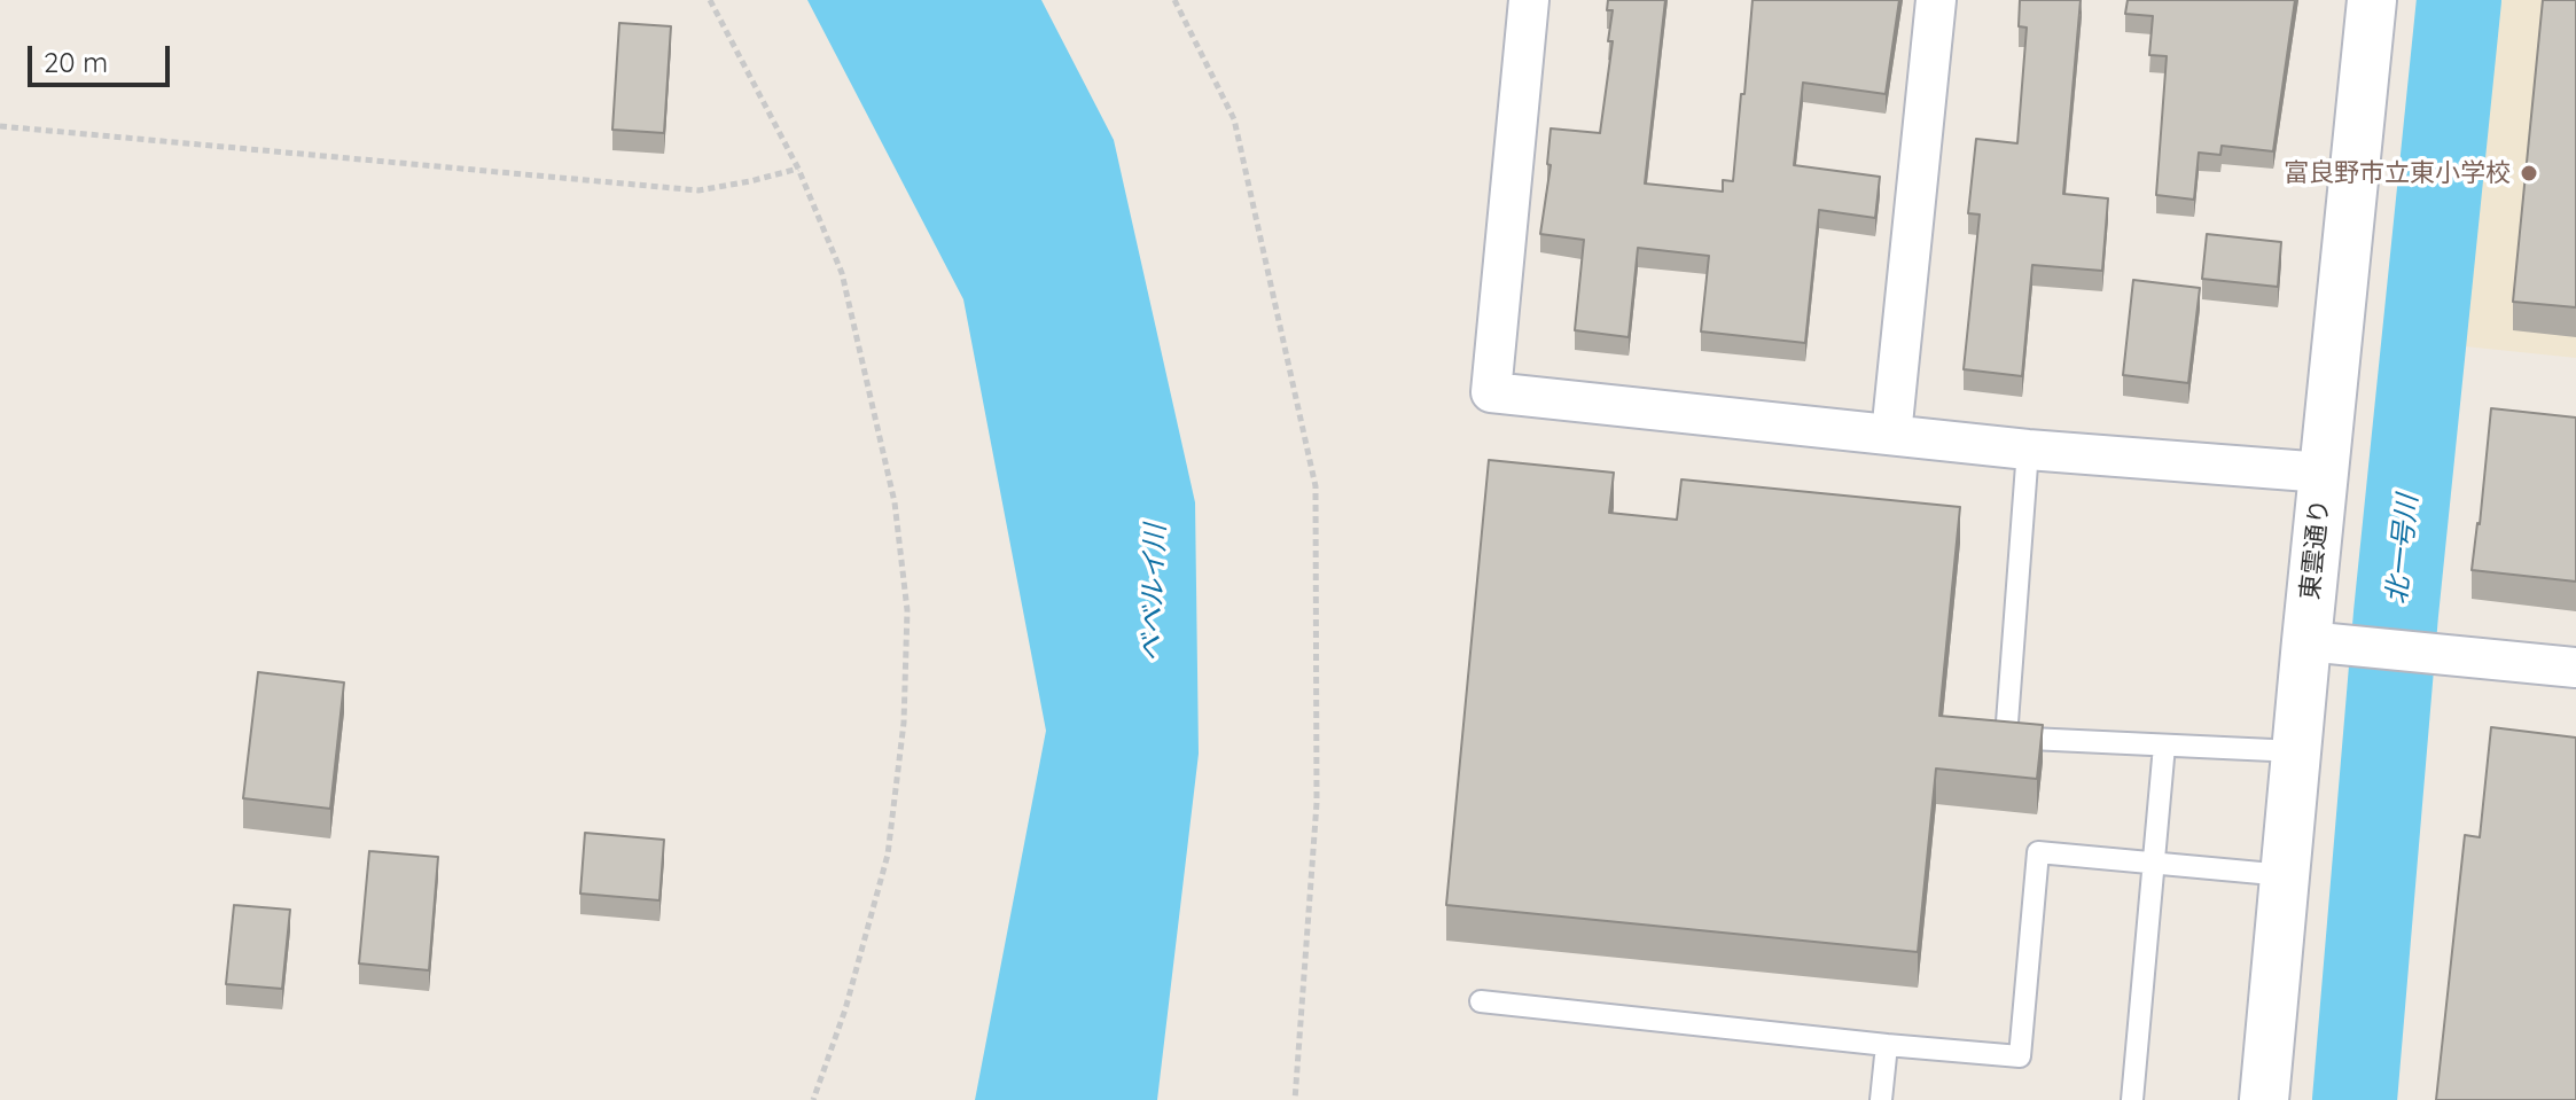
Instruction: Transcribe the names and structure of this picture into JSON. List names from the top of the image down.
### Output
{
  "streets": {
    "street": ["東雲通り"]
  },
  "water": ["北一号川", "ベベルイ川"],
  "places": ["富良野市立東小学校"],
  "scale_bar": "20 m"
}
